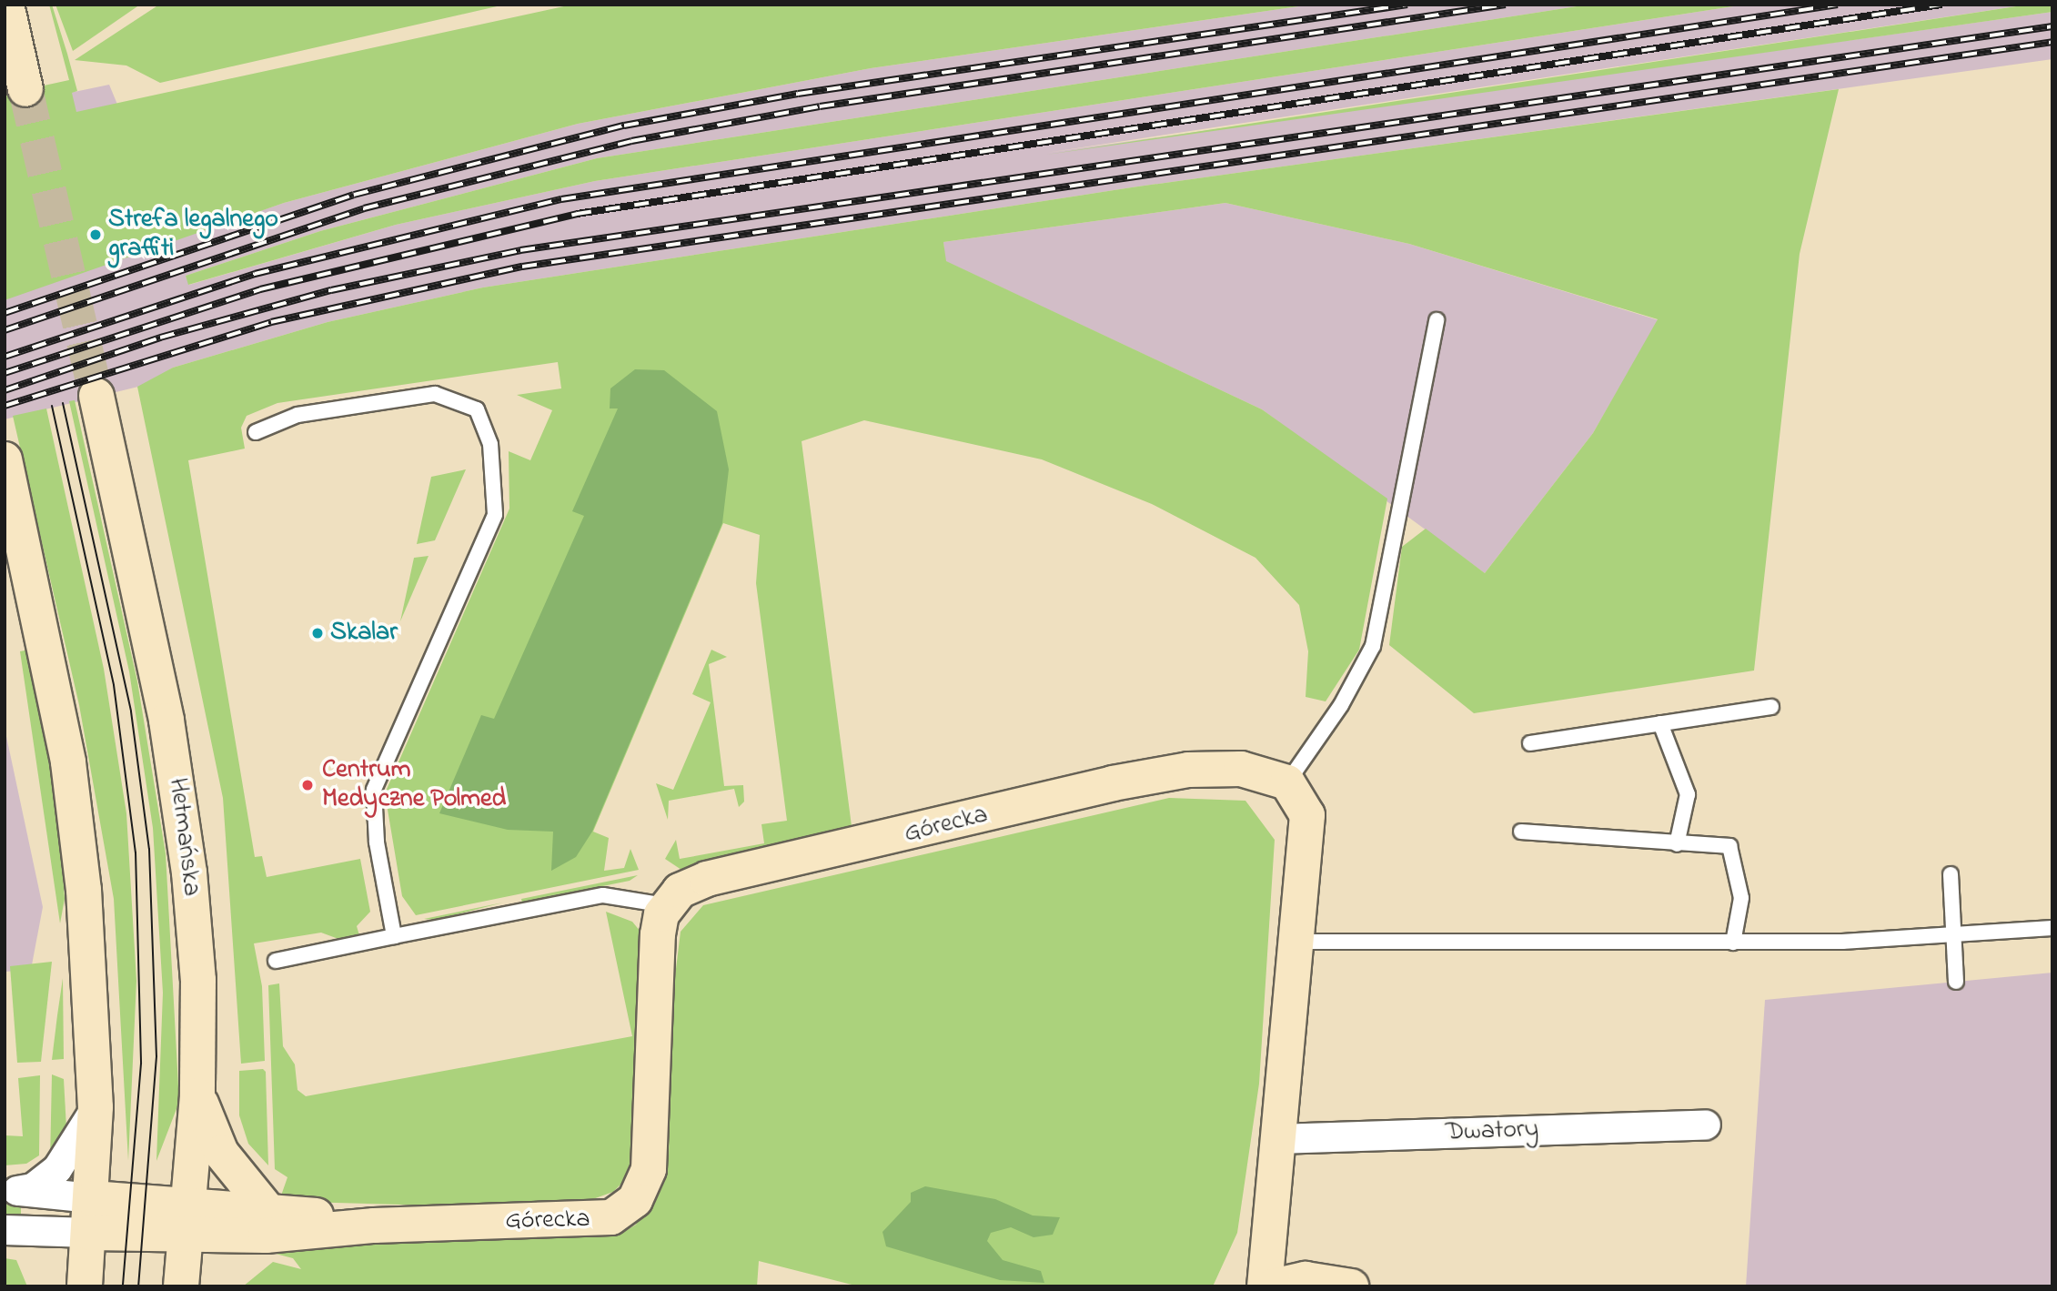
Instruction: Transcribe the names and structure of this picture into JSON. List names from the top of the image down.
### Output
{
  "streets": {
    "street": ["Górecka", "Hetmańska", "Dwatory"]
  },
  "crossings": [
    ["Górecka", "Hetmańska"]
  ],
  "places": ["Strefa legalnego graffiti", "Skalar", "Centrum Medyczne Polmed"]
}
